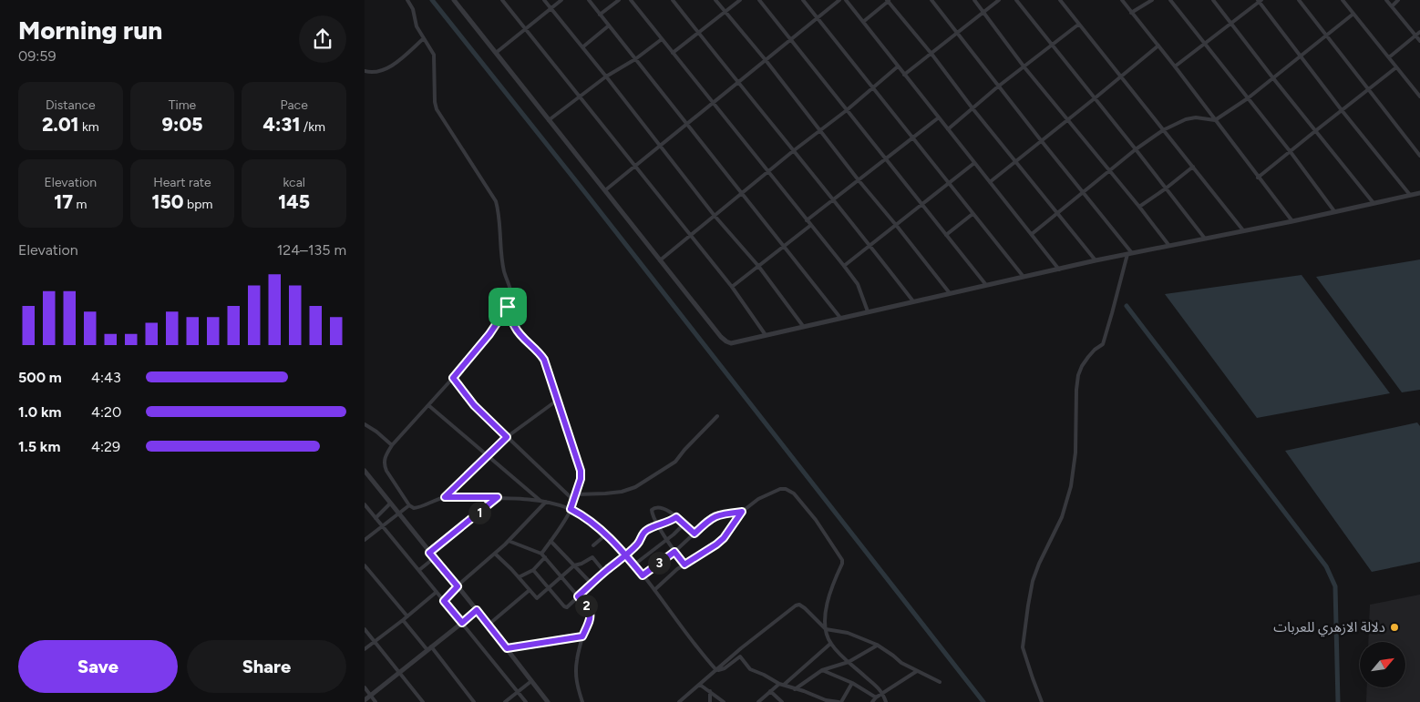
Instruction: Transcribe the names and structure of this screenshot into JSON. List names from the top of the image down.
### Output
{
  "places": ["دلالة الازهري للعربات"],
  "north": "top right",
  "page": {
    "heading": ["Morning run", "09:59"],
    "stats": [
      ["Distance", "2.01 km"],
      ["Time", "9:05"],
      ["Pace", "4:31 /km"],
      ["Elevation", "17 m"],
      ["Heart rate", "150 bpm"],
      ["kcal", "145"]
    ],
    "chart": ["Elevation", "124–135 m"],
    "list": [
      {
        "name": "500 m",
        "note": "4:43"
      },
      {
        "name": "1.0 km",
        "note": "4:20"
      },
      {
        "name": "1.5 km",
        "note": "4:29"
      }
    ],
    "pins": ["1", "3", "2"],
    "buttons": ["Save", "Share"]
  }
}
